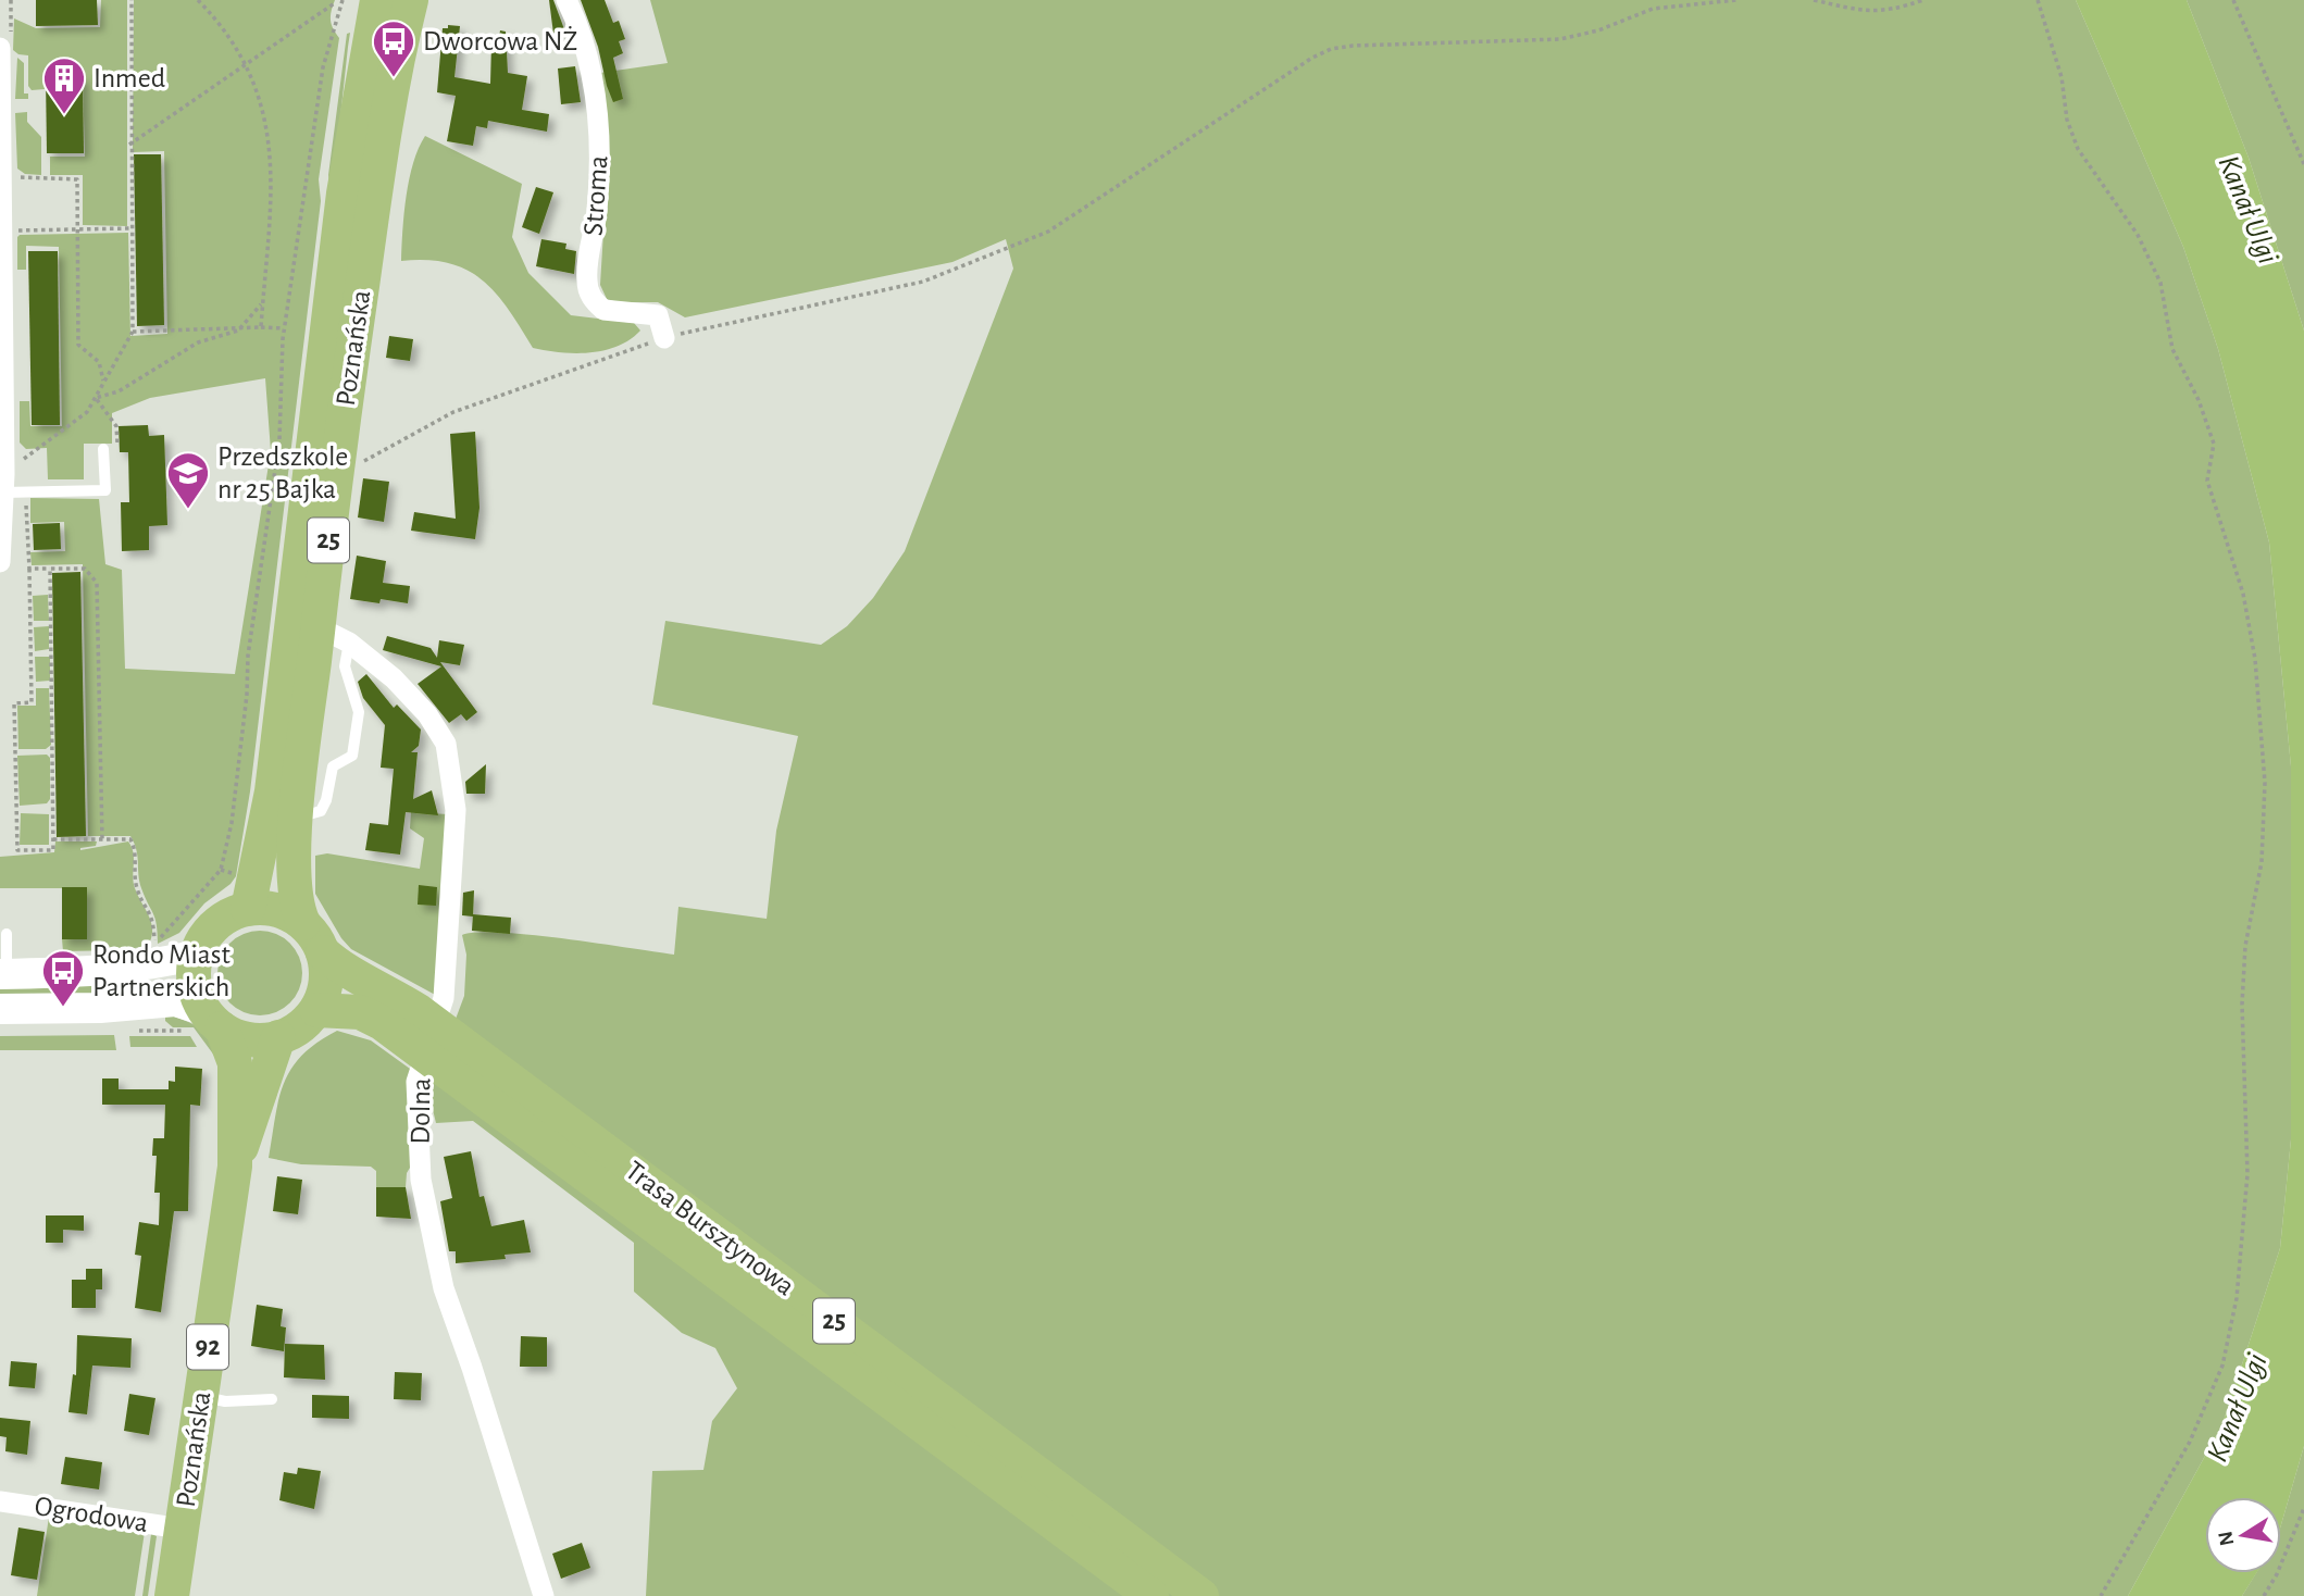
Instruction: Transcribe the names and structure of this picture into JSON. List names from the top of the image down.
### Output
{
  "streets": {
    "main road": [
      "Poznańska",
      "25",
      "Trasa Bursztynowa",
      "92"
    ],
    "street": ["Stroma", "Dolna", "Ogrodowa"]
  },
  "crossings": [
    ["Poznańska", "25"],
    ["Poznańska", "Dolna"],
    ["Poznańska", "Trasa Bursztynowa"],
    ["Poznańska", "Ogrodowa"],
    ["25", "Trasa Bursztynowa"]
  ],
  "water": ["Kanał Ulgi"],
  "places": {
    "bus stop": ["Dworcowa NŻ", "Rondo Miast Partnerskich"],
    "building": ["Inmed"],
    "school or university": ["Przedszkole nr 25 Bajka"]
  },
  "north": "left"
}
